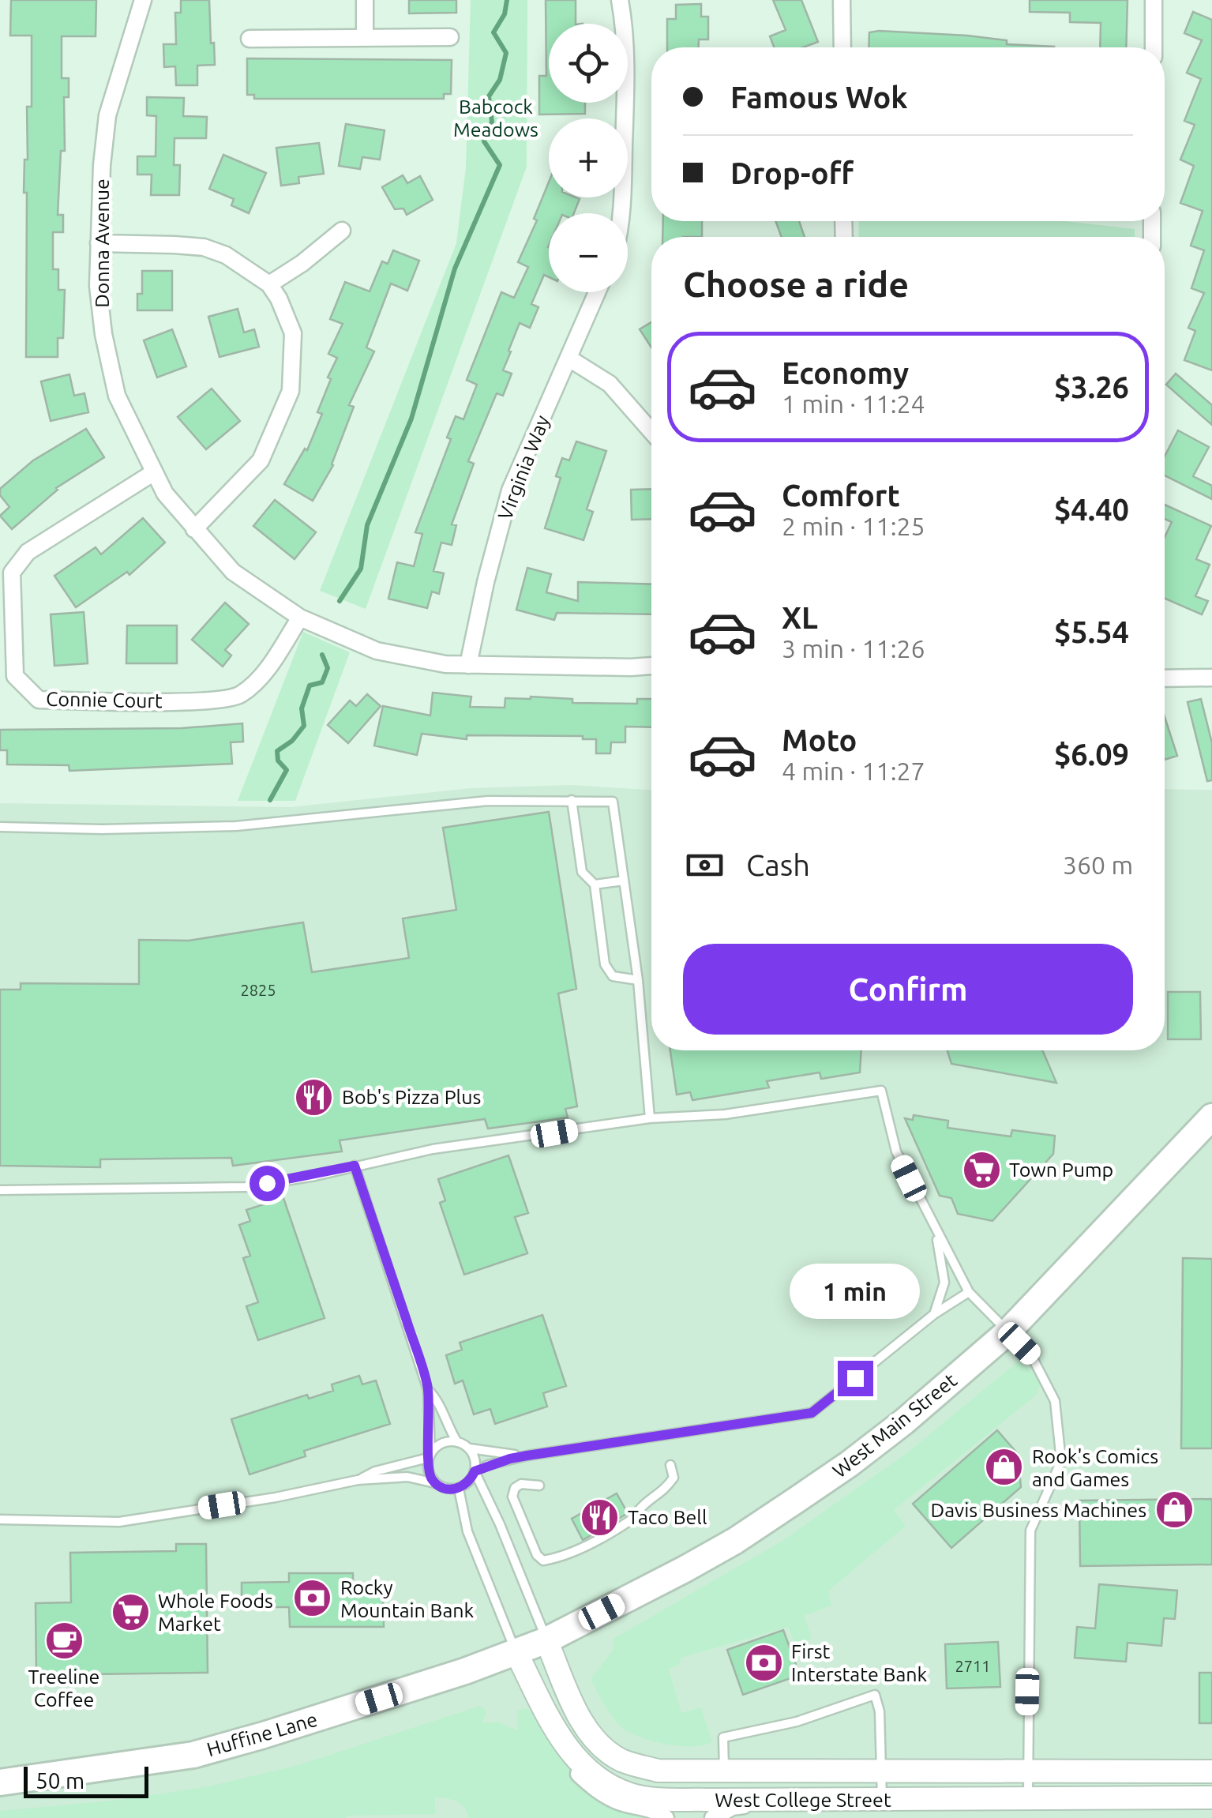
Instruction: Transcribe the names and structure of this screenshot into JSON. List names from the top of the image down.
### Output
{
  "streets": {
    "highway": ["West Main Street", "Huffine Lane"],
    "main road": ["West College Street"],
    "street": ["Donna Avenue", "Virginia Way", "Connie Court"]
  },
  "crossings": [
    ["Donna Avenue", "Virginia Way"],
    ["Donna Avenue", "Connie Court"],
    ["West Main Street", "Huffine Lane"],
    ["West Main Street", "West College Street"],
    ["Huffine Lane", "West College Street"]
  ],
  "parks": ["Babcock Meadows"],
  "places": {
    "restaurant": ["Bob's Pizza Plus", "Taco Bell"],
    "supermarket": ["Town Pump", "Whole Foods Market"],
    "shop": ["Rook's Comics and Games", "Davis Business Machines"],
    "bank": ["Rocky Mountain Bank", "First Interstate Bank"],
    "cafe": ["Treeline Coffee"]
  },
  "house_numbers": ["2825", "2711"],
  "scale_bar": "50 m",
  "page": {
    "map_buttons": ["+", "−"],
    "banner": ["Famous Wok", "Drop-off"],
    "heading": "Choose a ride",
    "list": [
      {
        "name": "Economy",
        "note": "1 min · 11:24",
        "value": "$3.26"
      },
      {
        "name": "Comfort",
        "note": "2 min · 11:25",
        "value": "$4.40"
      },
      {
        "name": "XL",
        "note": "3 min · 11:26",
        "value": "$5.54"
      },
      {
        "name": "Moto",
        "note": "4 min · 11:27",
        "value": "$6.09"
      }
    ],
    "pay": ["Cash", "360 m"],
    "buttons": "Confirm",
    "bubble": "1 min",
    "scale": "50 m"
  }
}
